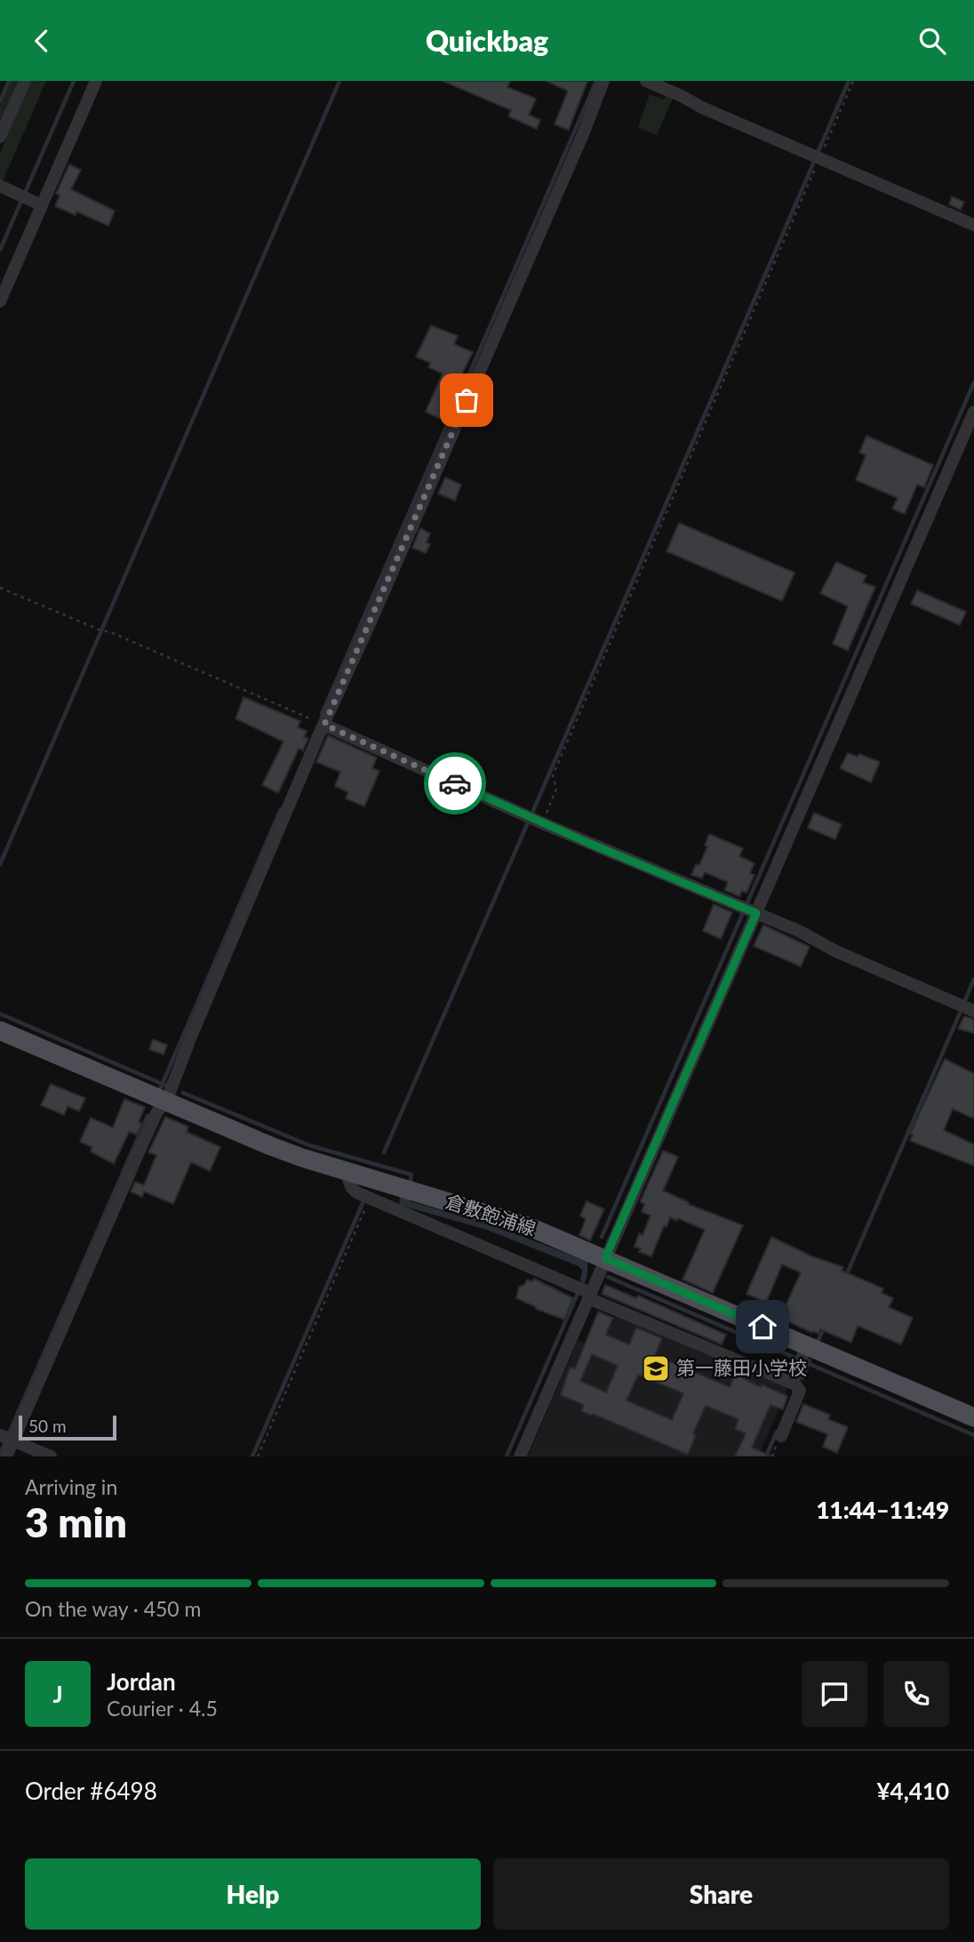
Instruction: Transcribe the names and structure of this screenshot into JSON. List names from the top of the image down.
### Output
{
  "streets": {
    "main road": ["倉敷飽浦線"]
  },
  "places": {
    "school or university": ["第一藤田小学校"]
  },
  "scale_bar": "50 m",
  "page": {
    "header": "Quickbag",
    "scale": "50 m",
    "heading": ["3 min", "Arriving in", "11:44–11:49"],
    "panel": [
      "Jordan",
      "Courier · 4.5",
      "Order #6498",
      "¥4,410"
    ],
    "bar": "On the way · 450 m",
    "round": "J",
    "buttons": ["Help", "Share"]
  }
}
